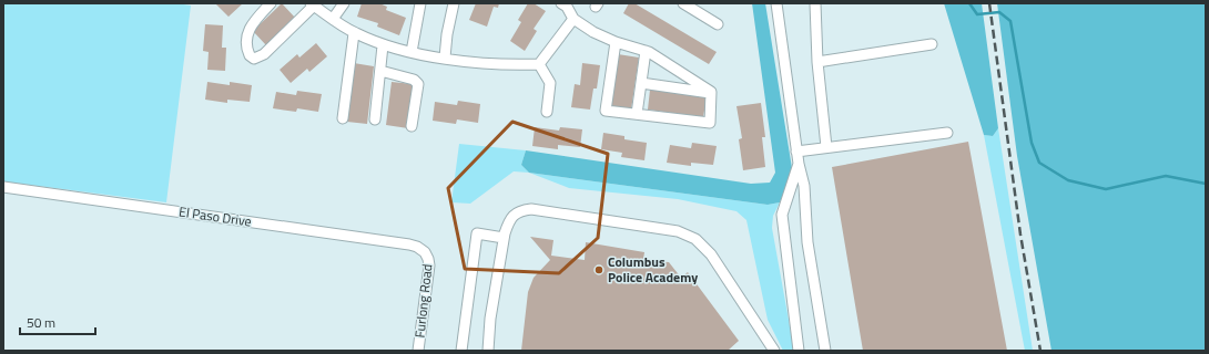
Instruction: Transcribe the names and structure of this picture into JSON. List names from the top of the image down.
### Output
{
  "streets": {
    "street": ["El Paso Drive", "Furlong Road"]
  },
  "crossings": [
    ["El Paso Drive", "Furlong Road"]
  ],
  "places": ["Columbus Police Academy"],
  "scale_bar": "50 m"
}
